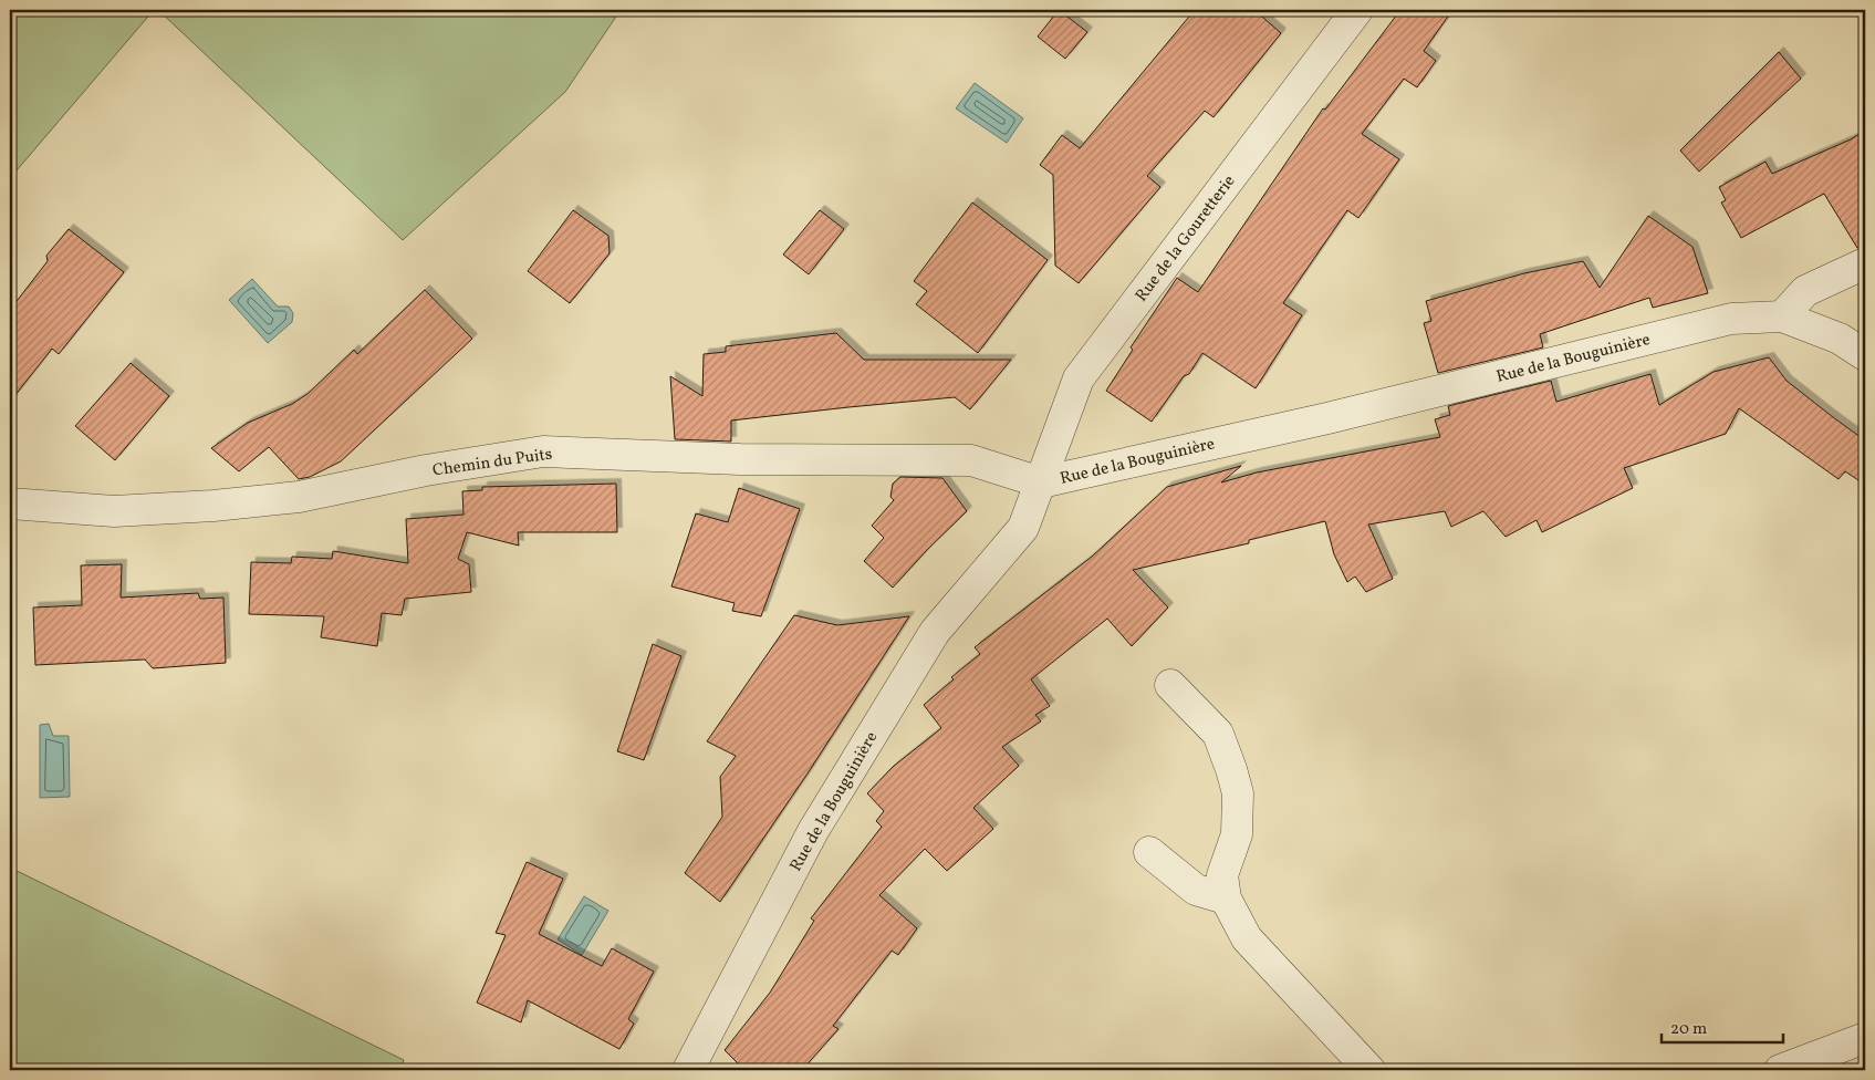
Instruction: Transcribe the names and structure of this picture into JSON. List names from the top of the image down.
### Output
{
  "streets": {
    "street": ["Rue de la Gouretterie", "Rue de la Bouguinière", "Chemin du Puits"]
  },
  "crossings": [
    ["Rue de la Gouretterie", "Rue de la Bouguinière"],
    ["Rue de la Gouretterie", "Chemin du Puits"],
    ["Rue de la Bouguinière", "Chemin du Puits"]
  ],
  "scale_bar": "20 m"
}
